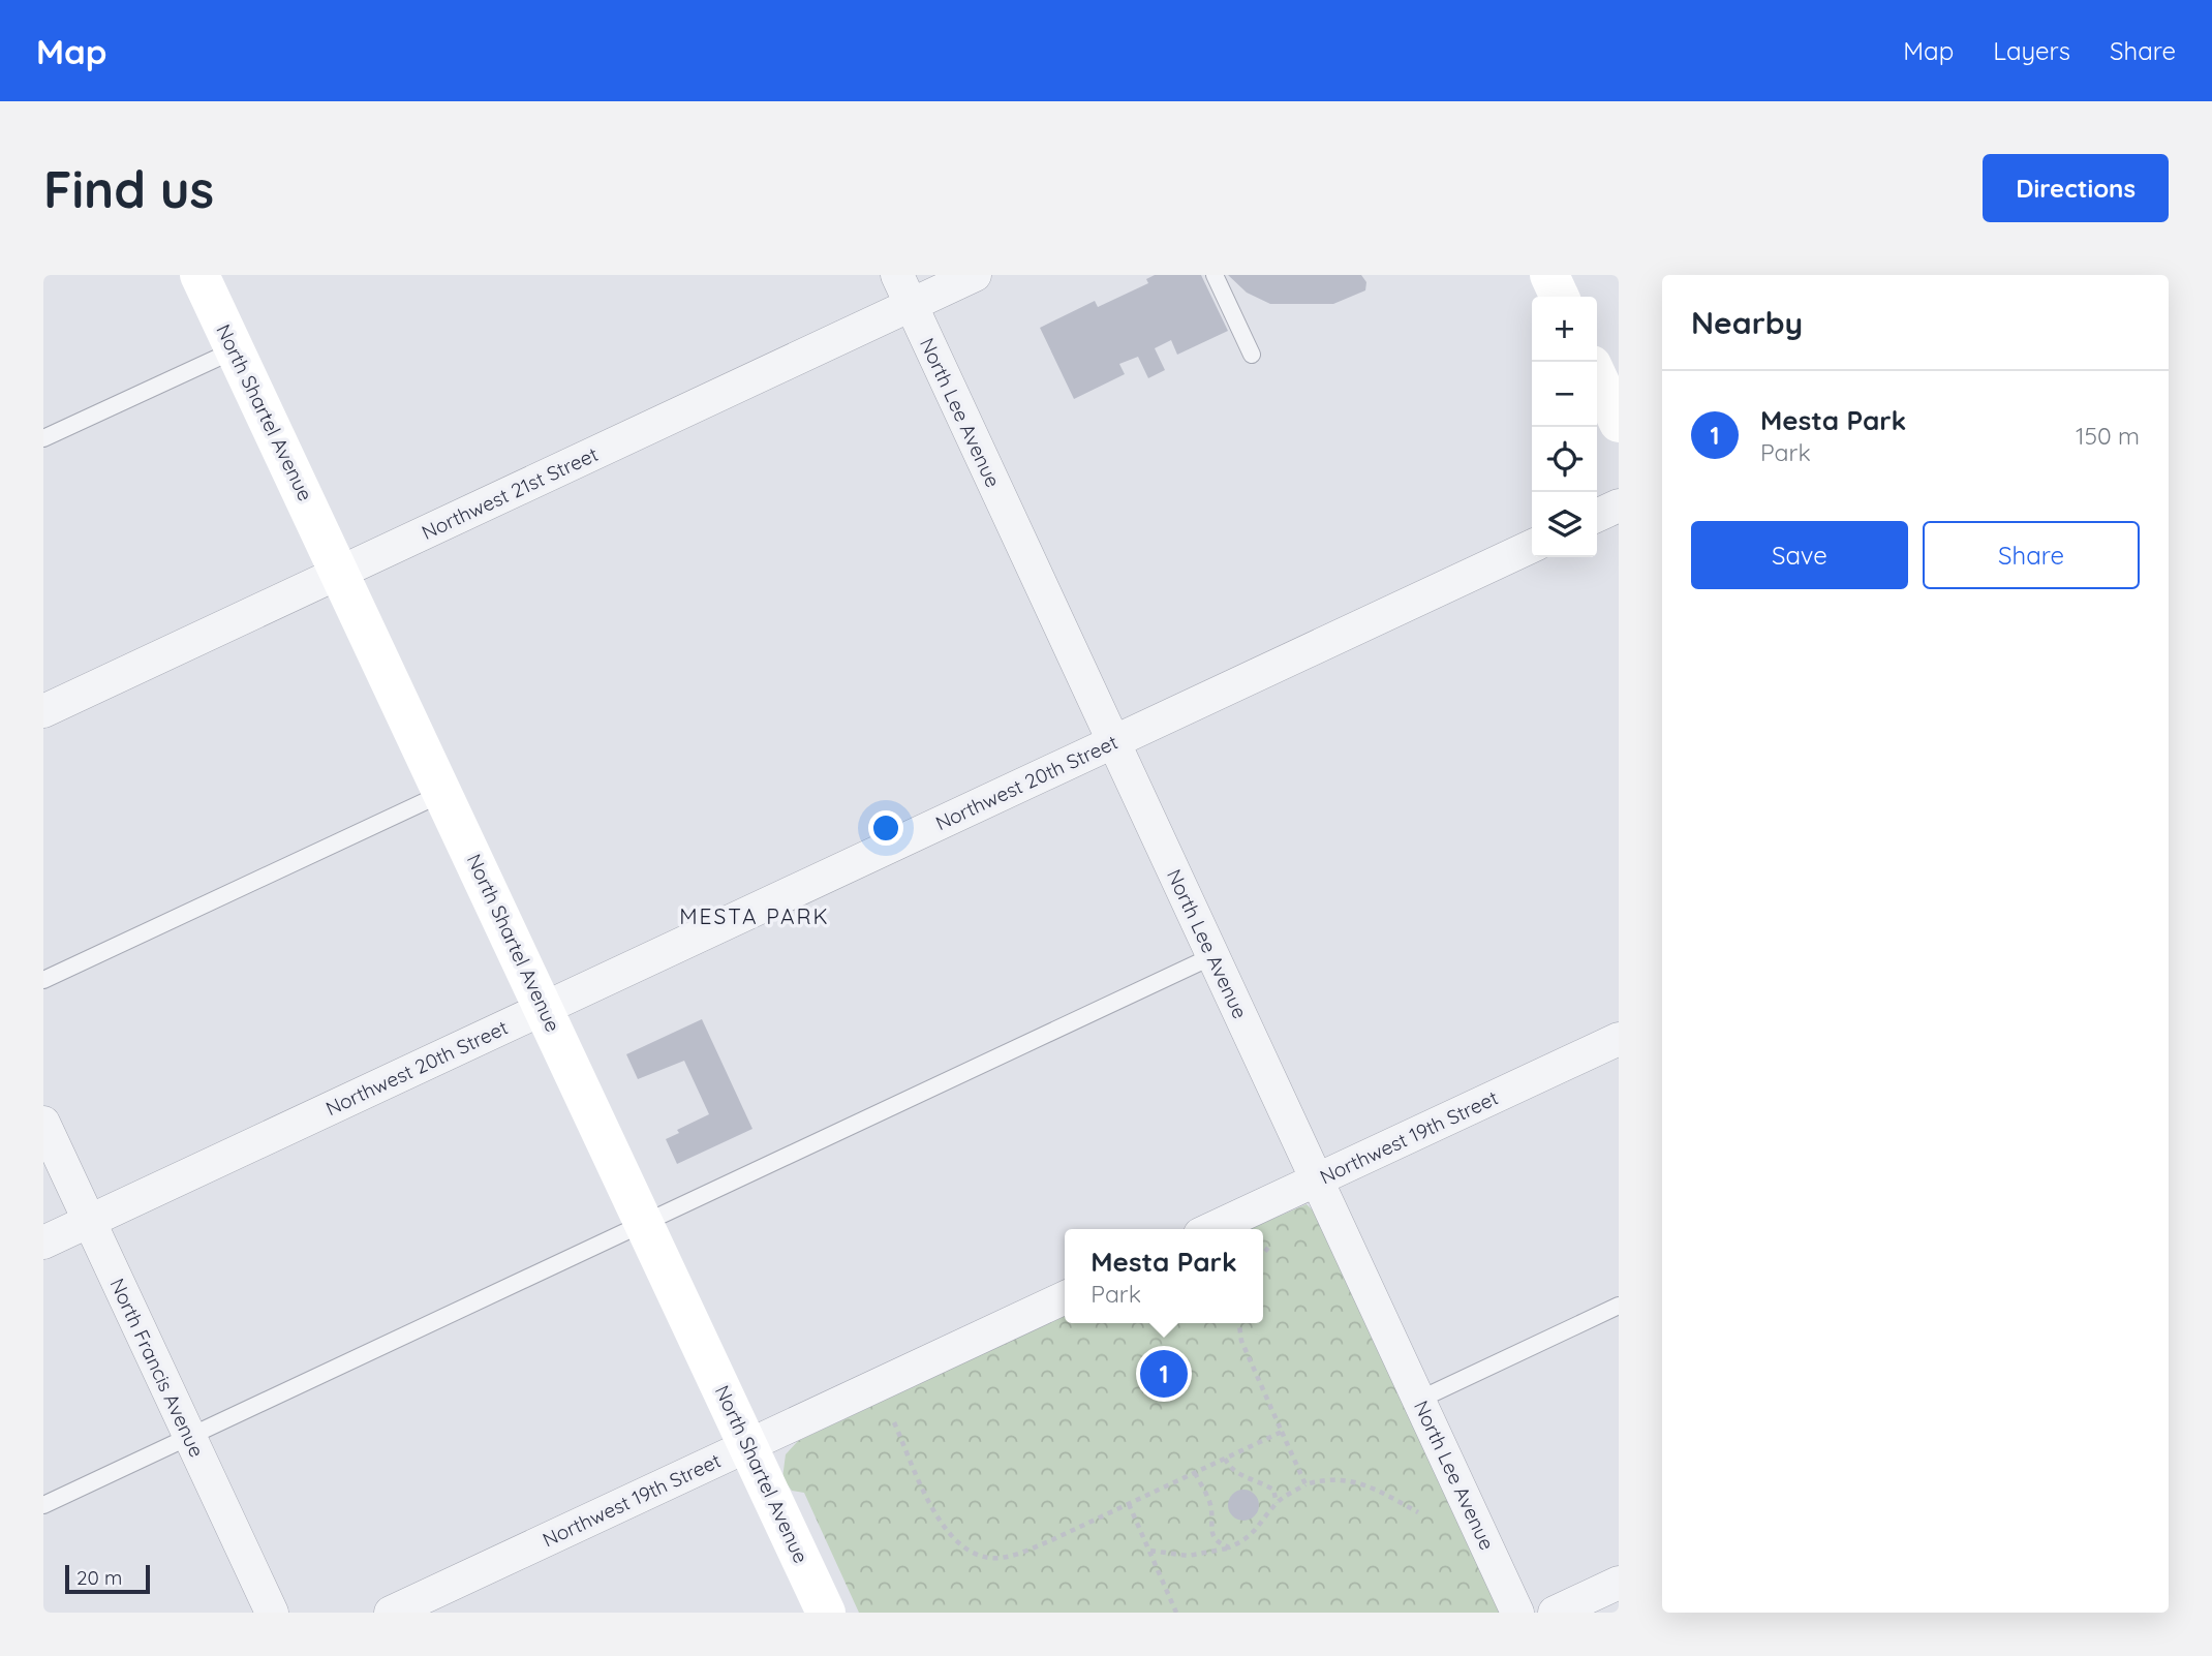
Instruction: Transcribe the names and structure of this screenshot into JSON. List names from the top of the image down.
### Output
{
  "streets": {
    "street": [
      "North Shartel Avenue",
      "North Lee Avenue",
      "Northwest 21st Street",
      "Northwest 20th Street",
      "Northwest 19th Street",
      "North Francis Avenue"
    ]
  },
  "crossings": [
    ["North Shartel Avenue", "Northwest 21st Street"],
    ["North Shartel Avenue", "Northwest 20th Street"],
    ["North Shartel Avenue", "Northwest 19th Street"],
    ["North Lee Avenue", "Northwest 21st Street"],
    ["North Lee Avenue", "Northwest 20th Street"],
    ["North Lee Avenue", "Northwest 19th Street"],
    ["Northwest 20th Street", "North Francis Avenue"]
  ],
  "districts": ["MESTA PARK"],
  "scale_bar": "20 m",
  "page": {
    "header": "Map",
    "nav": ["Map", "Layers", "Share"],
    "buttons": [
      "Directions",
      ["Save", "Share"]
    ],
    "title": "Find us",
    "heading": "Nearby",
    "map_buttons": ["+", "−"],
    "list": [
      {
        "mark": "1",
        "name": "Mesta Park",
        "note": "Park",
        "value": "150 m"
      }
    ],
    "popup": ["Mesta Park", "Park"],
    "pins": "1",
    "scale": "20 m"
  }
}
